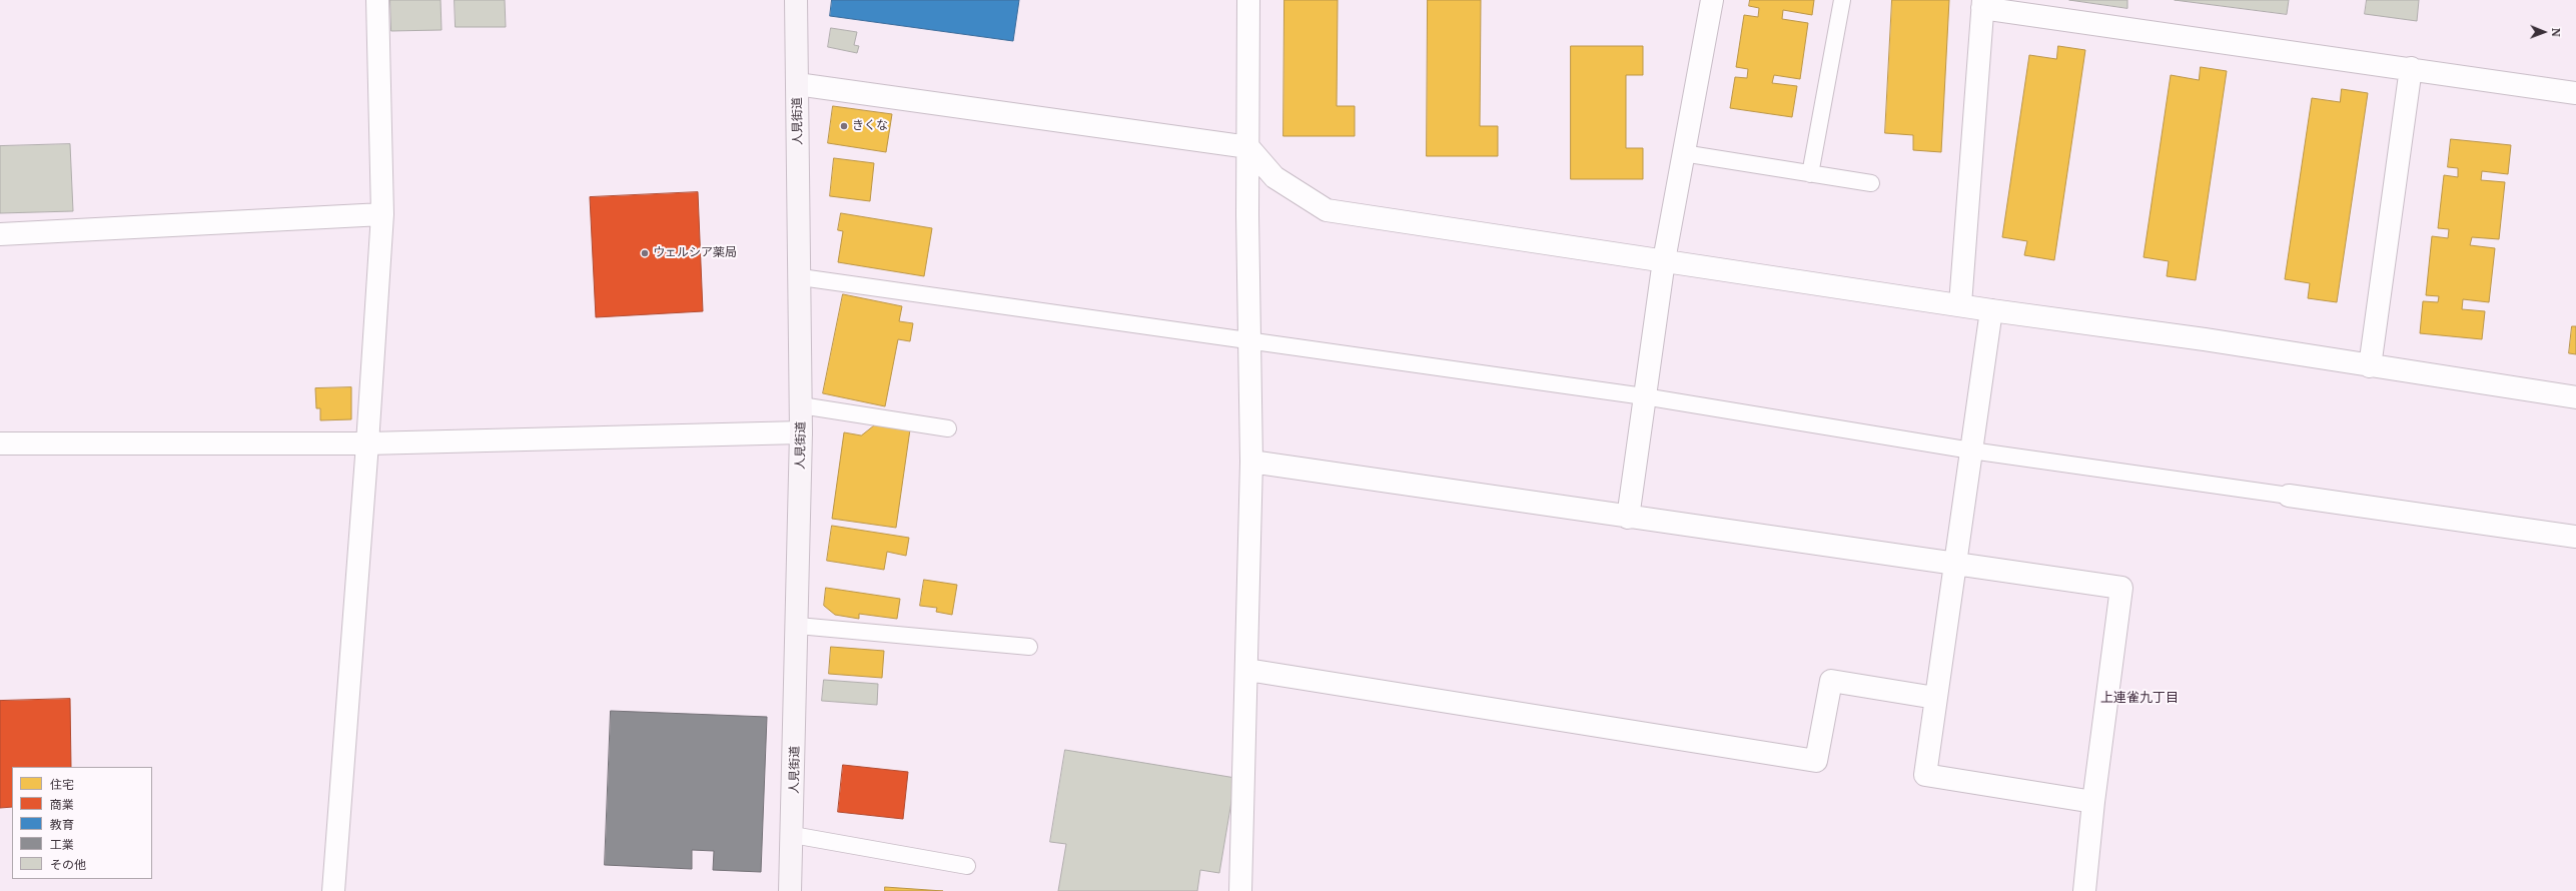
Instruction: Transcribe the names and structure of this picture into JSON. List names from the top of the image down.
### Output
{
  "streets": {
    "main road": ["人見街道"]
  },
  "districts": ["上連雀九丁目"],
  "places": ["きくな", "ウェルシア薬局"],
  "legend": [
    "住宅",
    "商業",
    "教育",
    "工業",
    "その他"
  ],
  "north": "right"
}
